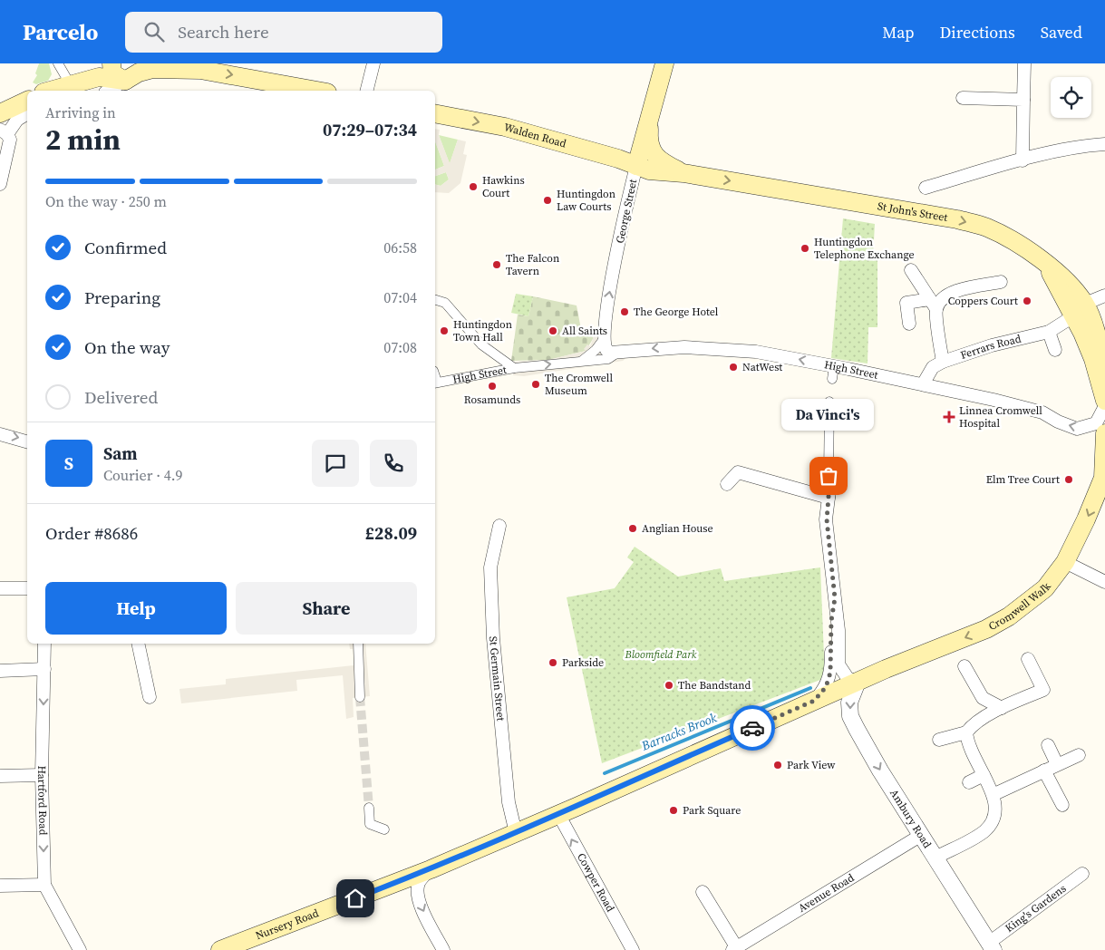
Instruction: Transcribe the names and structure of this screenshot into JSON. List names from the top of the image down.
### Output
{
  "streets": {
    "main road": [
      "Walden Road",
      "George Street",
      "St John's Street",
      "Cromwell Walk",
      "Nursery Road"
    ],
    "street": [
      "Ferrars Road",
      "High Street",
      "St Germain Street",
      "Hartford Road",
      "Ambury Road",
      "Cowper Road",
      "Avenue Road",
      "King's Gardens"
    ]
  },
  "crossings": [
    ["Walden Road", "George Street"],
    ["Walden Road", "St John's Street"],
    ["George Street", "St John's Street"],
    ["Ferrars Road", "High Street"],
    ["Cromwell Walk", "Ambury Road"],
    ["Cromwell Walk", "Cowper Road"],
    ["Cromwell Walk", "Nursery Road"],
    ["St Germain Street", "Nursery Road"],
    ["Ambury Road", "Avenue Road"],
    ["Ambury Road", "King's Gardens"],
    ["Cowper Road", "Nursery Road"]
  ],
  "one_way": [
    "Walden Road",
    "George Street",
    "St John's Street",
    "Cromwell Walk",
    "Hartford Road",
    "Cowper Road"
  ],
  "water": ["Barracks Brook"],
  "parks": ["Bloomfield Park"],
  "places": {
    "other": [
      "Hawkins Court",
      "Huntingdon Law Courts",
      "Huntingdon Telephone Exchange",
      "The Falcon Tavern",
      "Coppers Court",
      "The George Hotel",
      "Huntingdon Town Hall",
      "All Saints",
      "NatWest",
      "The Cromwell Museum",
      "Rosamunds",
      "Da Vinci's",
      "Elm Tree Court",
      "Anglian House",
      "Parkside",
      "The Bandstand",
      "Park View",
      "Park Square"
    ],
    "health": ["Linnea Cromwell Hospital"]
  },
  "page": {
    "header": "Parcelo",
    "search": "Search here",
    "nav": ["Map", "Directions", "Saved"],
    "heading": ["2 min", "Arriving in", "07:29–07:34"],
    "panel": [
      "Sam",
      "Courier · 4.9",
      "Order #8686",
      "£28.09"
    ],
    "bar": "On the way · 250 m",
    "list": [
      ["Confirmed", "06:58"],
      ["Preparing", "07:04"],
      ["On the way", "07:08"],
      "Delivered"
    ],
    "bubble": "Da Vinci's",
    "round": "S",
    "buttons": ["Help", "Share"]
  }
}
